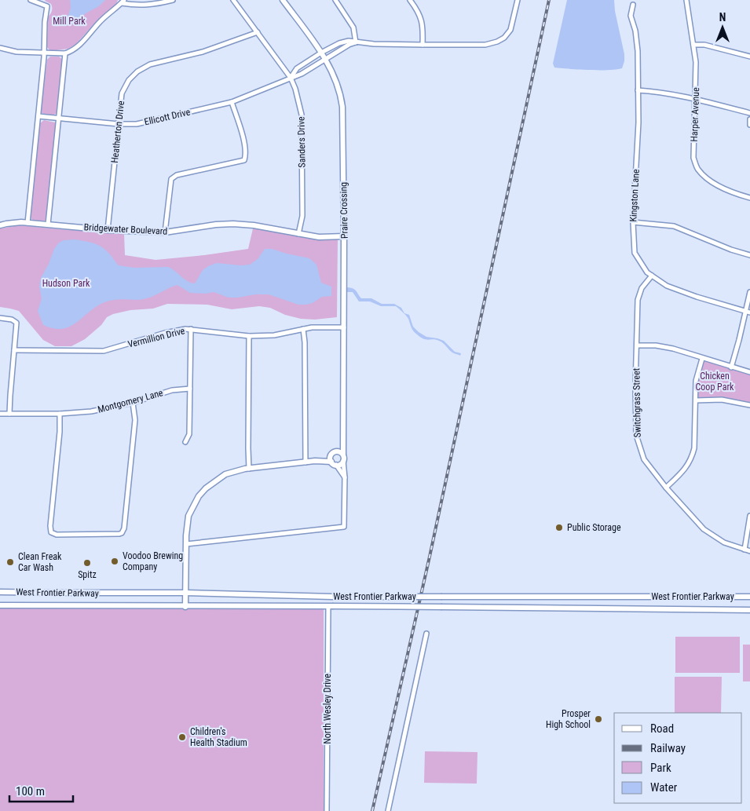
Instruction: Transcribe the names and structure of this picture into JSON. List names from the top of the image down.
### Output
{
  "streets": {
    "street": [
      "Harper Avenue",
      "Ellicott Drive",
      "Heatherton Drive",
      "Sanders Drive",
      "Kingston Lane",
      "Praire Crossing",
      "Bridgewater Boulevard",
      "Vermillion Drive",
      "Montgomery Lane",
      "Switchgrass Street",
      "West Frontier Parkway",
      "North Wesley Drive"
    ]
  },
  "crossings": [
    ["Ellicott Drive", "Heatherton Drive"],
    ["Ellicott Drive", "Sanders Drive"],
    ["Ellicott Drive", "Praire Crossing"],
    ["Heatherton Drive", "Sanders Drive"],
    ["Heatherton Drive", "Bridgewater Boulevard"],
    ["Sanders Drive", "Bridgewater Boulevard"],
    ["Kingston Lane", "Switchgrass Street"],
    ["Praire Crossing", "Bridgewater Boulevard"],
    ["Praire Crossing", "Vermillion Drive"],
    ["West Frontier Parkway", "North Wesley Drive"]
  ],
  "parks": ["Mill Park", "Hudson Park", "Chicken Coop Park"],
  "places": [
    "Public Storage",
    "Voodoo Brewing Company",
    "Clean Freak Car Wash",
    "Spitz",
    "Prosper High School",
    "Children's Health Stadium"
  ],
  "legend": [
    "Road",
    "Railway",
    "Park",
    "Water"
  ],
  "scale_bar": "100 m",
  "north": "top"
}
